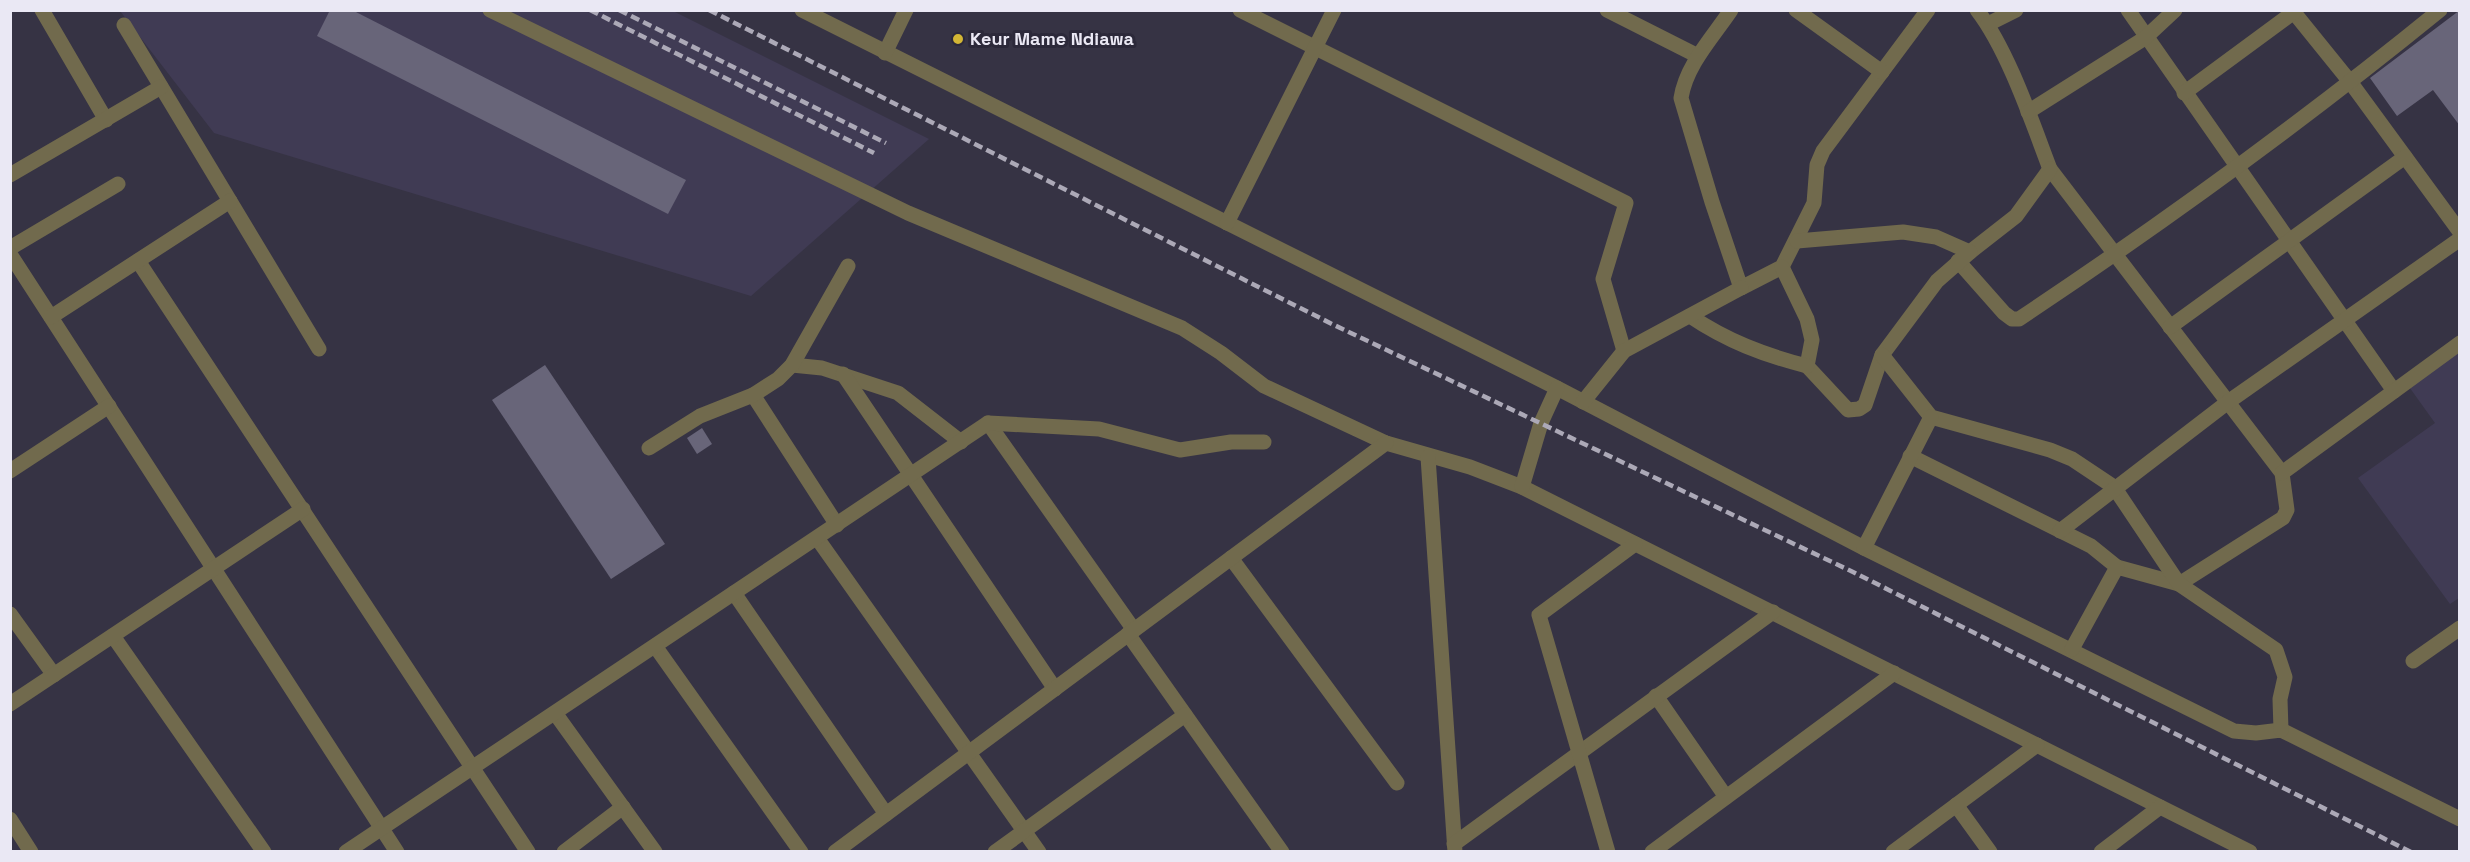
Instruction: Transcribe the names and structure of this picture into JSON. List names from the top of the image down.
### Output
{
  "places": ["Keur Mame Ndiawa"]
}
